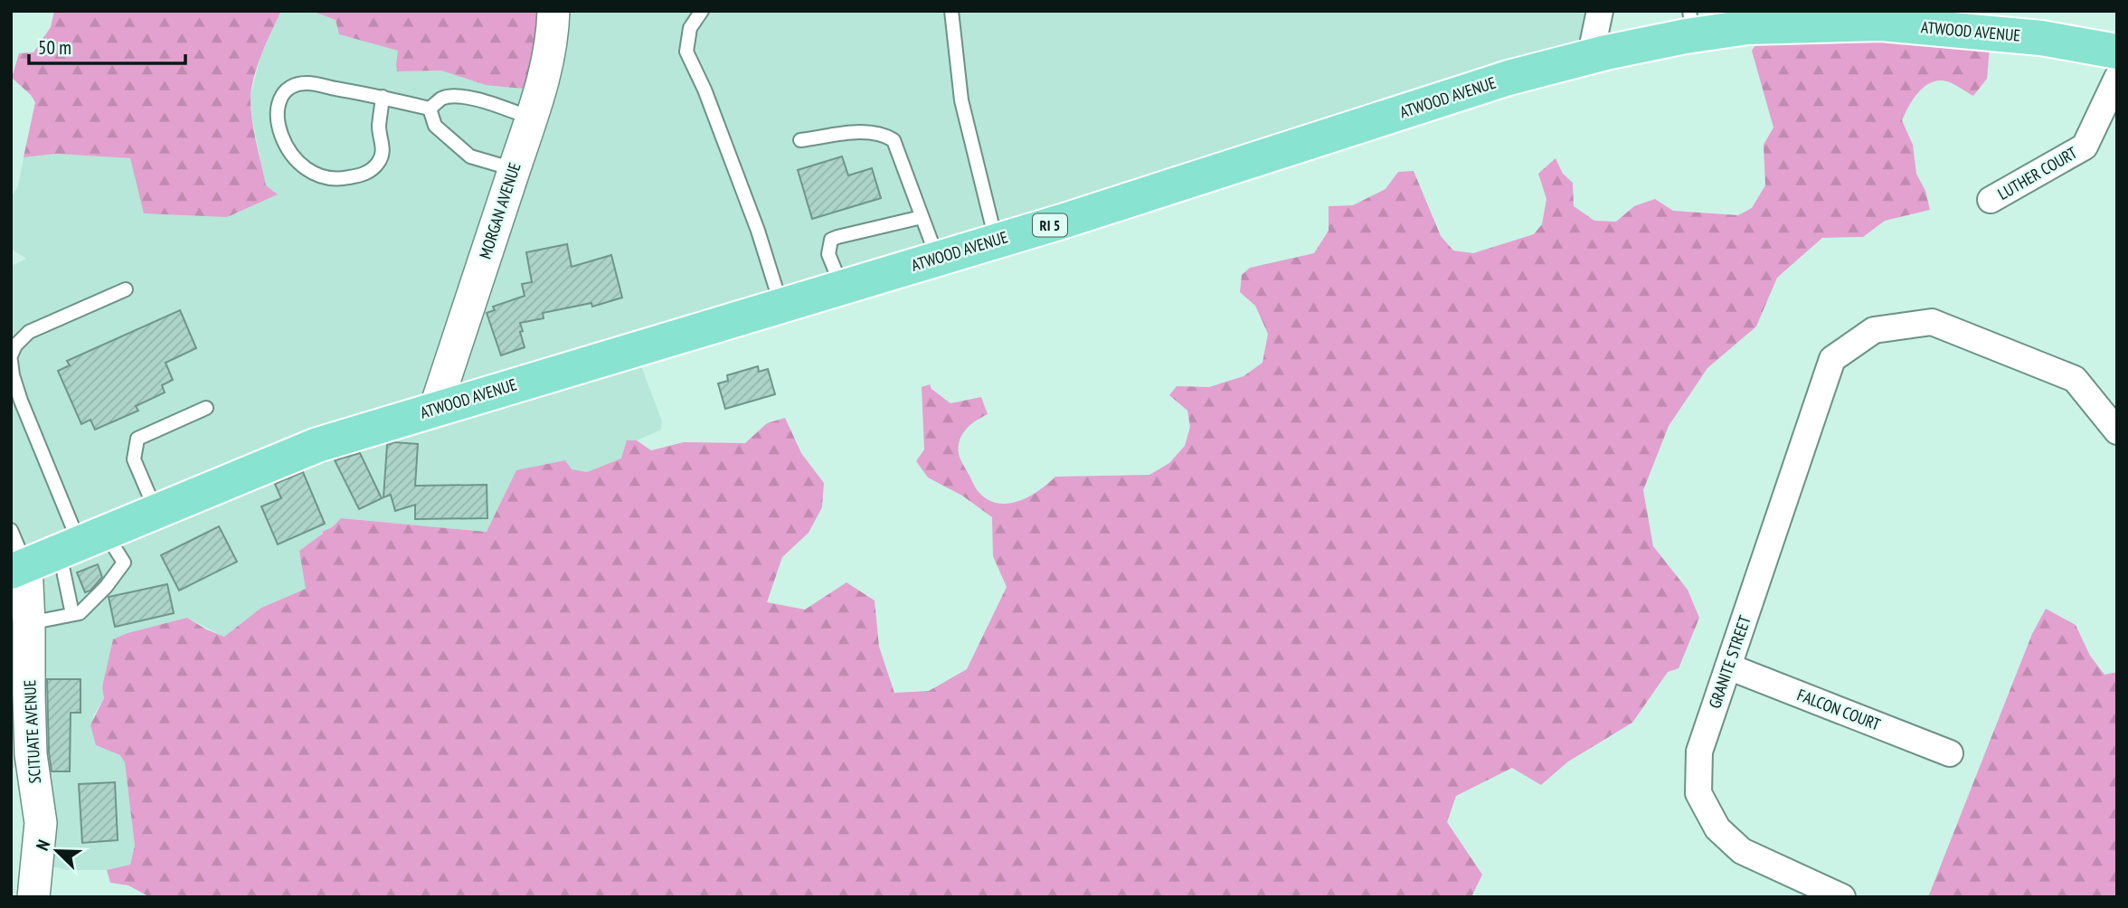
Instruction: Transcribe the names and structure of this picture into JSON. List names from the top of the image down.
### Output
{
  "streets": {
    "main road": ["ATWOOD AVENUE", "RI 5"],
    "street": [
      "LUTHER COURT",
      "MORGAN AVENUE",
      "GRANITE STREET",
      "FALCON COURT",
      "SCITUATE AVENUE"
    ]
  },
  "crossings": [
    ["ATWOOD AVENUE", "LUTHER COURT"],
    ["ATWOOD AVENUE", "MORGAN AVENUE"],
    ["ATWOOD AVENUE", "SCITUATE AVENUE"],
    ["GRANITE STREET", "FALCON COURT"]
  ],
  "scale_bar": "50 m",
  "north": "top left"
}
